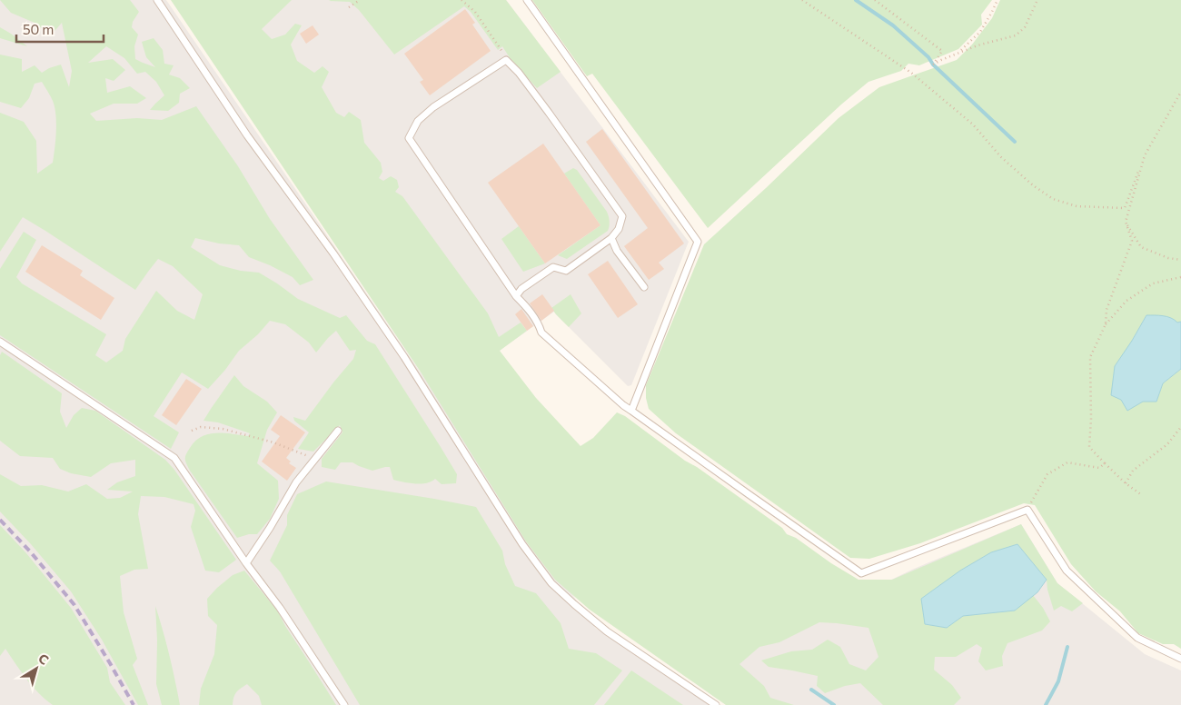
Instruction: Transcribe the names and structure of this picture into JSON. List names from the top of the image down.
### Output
{
  "scale_bar": "50 m",
  "north": "top right"
}
